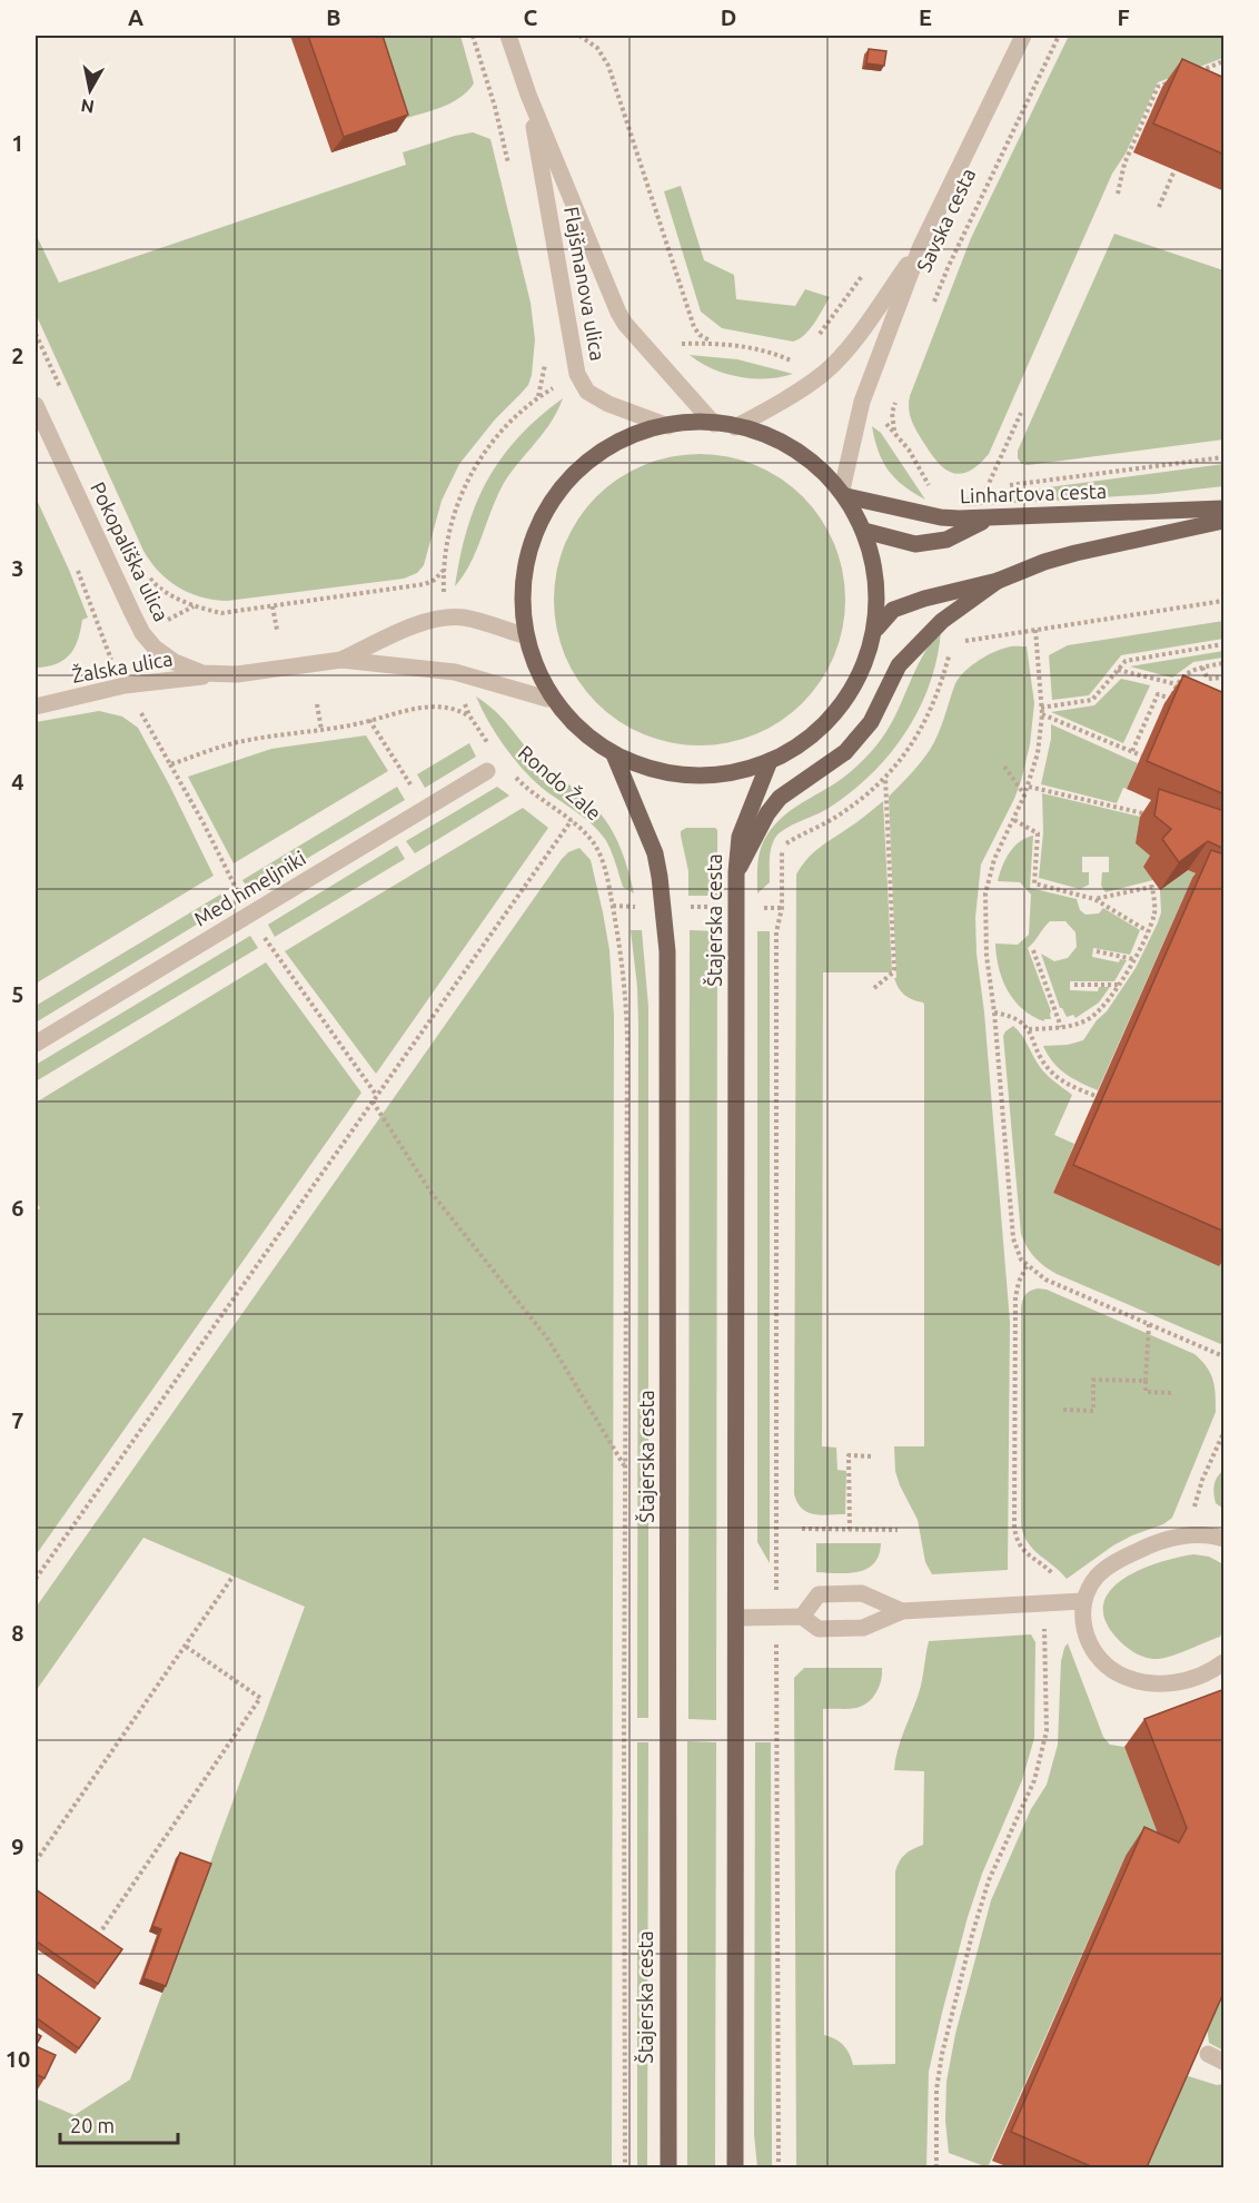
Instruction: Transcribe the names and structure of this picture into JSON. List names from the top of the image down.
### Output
{
  "streets": {
    "main road": ["Linhartova cesta", "Štajerska cesta"],
    "street": [
      "Savska cesta",
      "Flajšmanova ulica",
      "Pokopališka ulica",
      "Žalska ulica",
      "Med hmeljniki"
    ],
    "path": ["Rondo Žale"]
  },
  "crossings": [
    ["Savska cesta", "Linhartova cesta"],
    ["Pokopališka ulica", "Žalska ulica"],
    ["Rondo Žale", "Štajerska cesta"]
  ],
  "scale_bar": "20 m",
  "north": "bottom",
  "grid": {
    "columns": [
      "A",
      "B",
      "C",
      "D",
      "E",
      "F"
    ],
    "rows": [
      "1",
      "2",
      "3",
      "4",
      "5",
      "6",
      "7",
      "8",
      "9",
      "10"
    ]
  }
}
